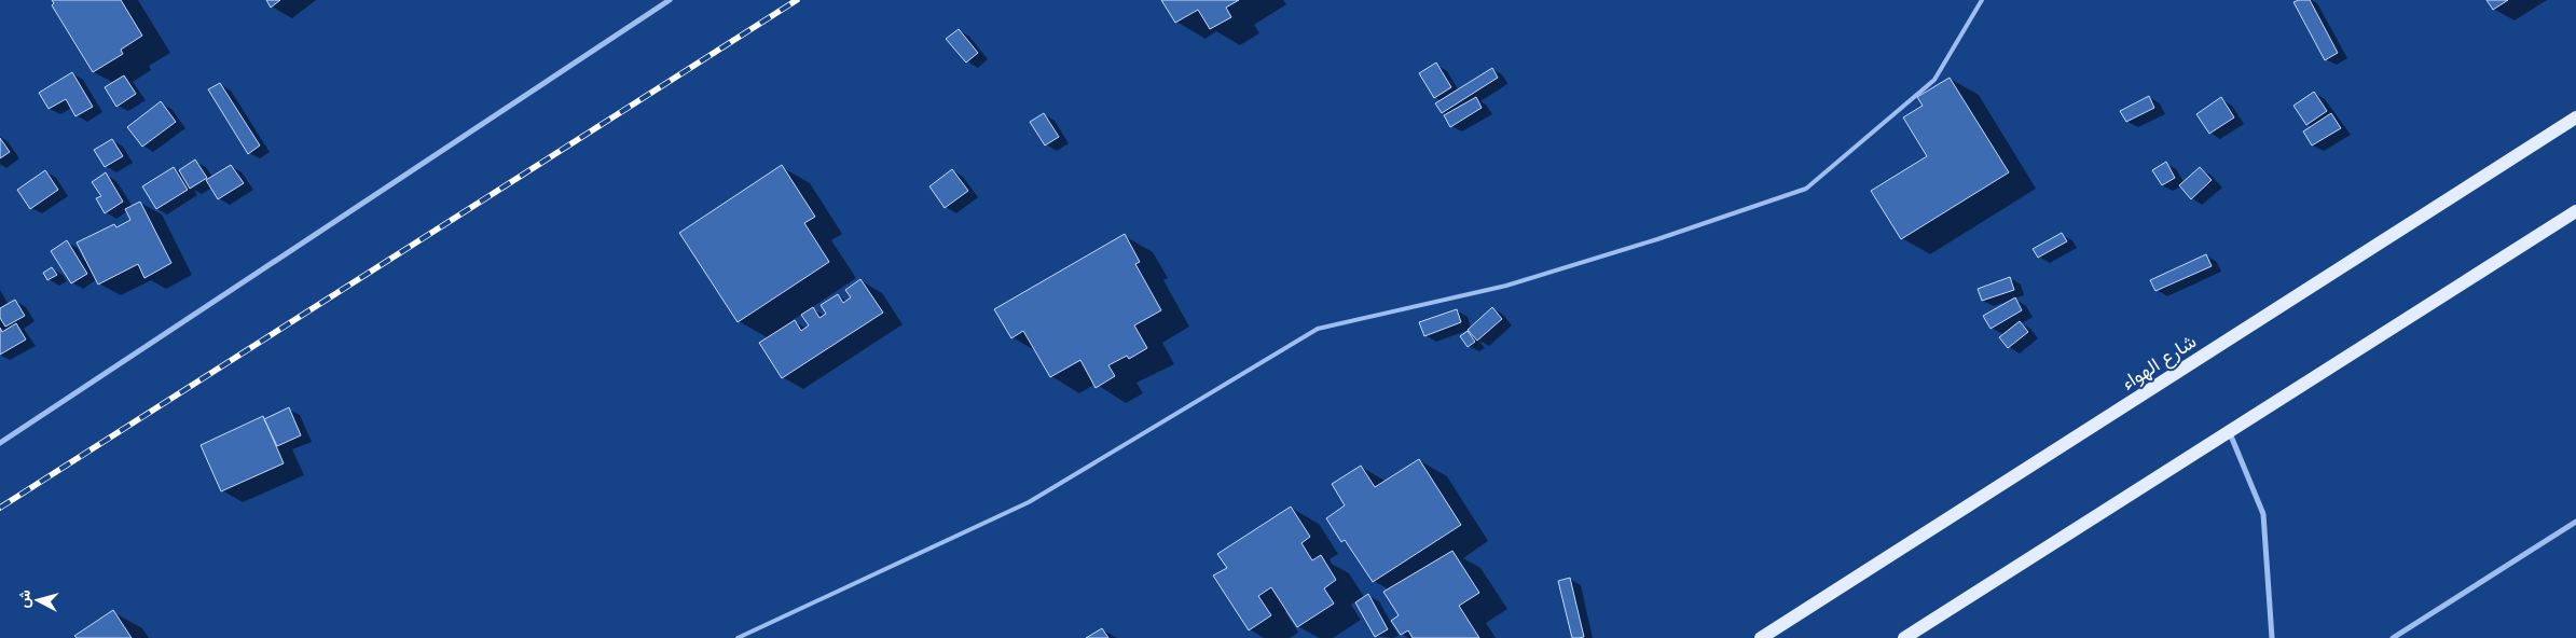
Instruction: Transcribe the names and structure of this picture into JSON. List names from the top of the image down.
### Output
{
  "streets": {
    "main road": ["شارع الهواء"]
  },
  "north": "left"
}
